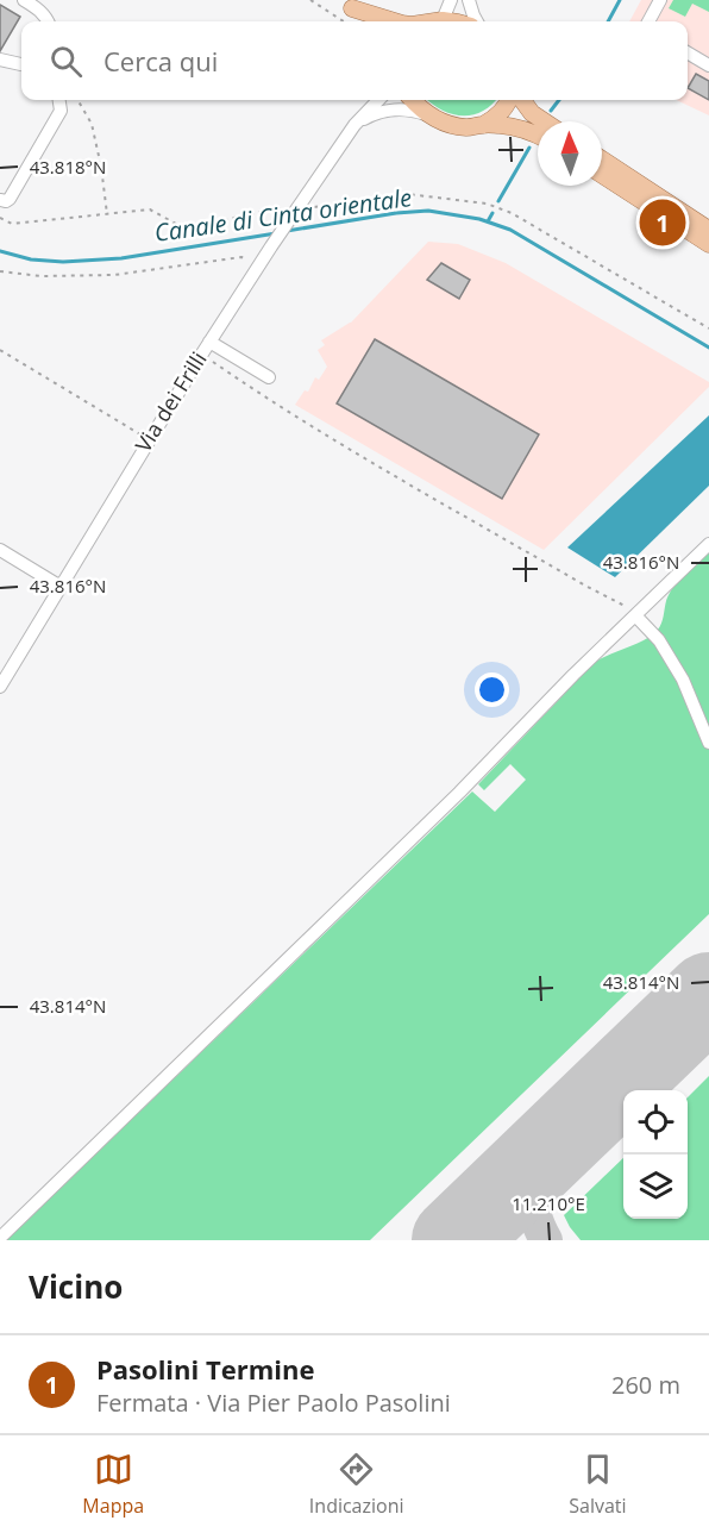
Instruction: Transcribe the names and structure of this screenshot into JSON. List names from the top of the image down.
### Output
{
  "streets": {
    "street": ["Via dei Frilli"]
  },
  "water": ["Canale di Cinta orientale"],
  "north": "top",
  "page": {
    "search": "Cerca qui",
    "pins": "1",
    "heading": "Vicino",
    "list": [
      {
        "mark": "1",
        "name": "Pasolini Termine",
        "note": "Fermata · Via Pier Paolo Pasolini",
        "value": "260 m"
      }
    ],
    "nav": ["Mappa", "Indicazioni", "Salvati"]
  },
  "coordinates": [
    "43.818°N",
    "43.816°N",
    "43.814°N",
    "11.210°E"
  ]
}
